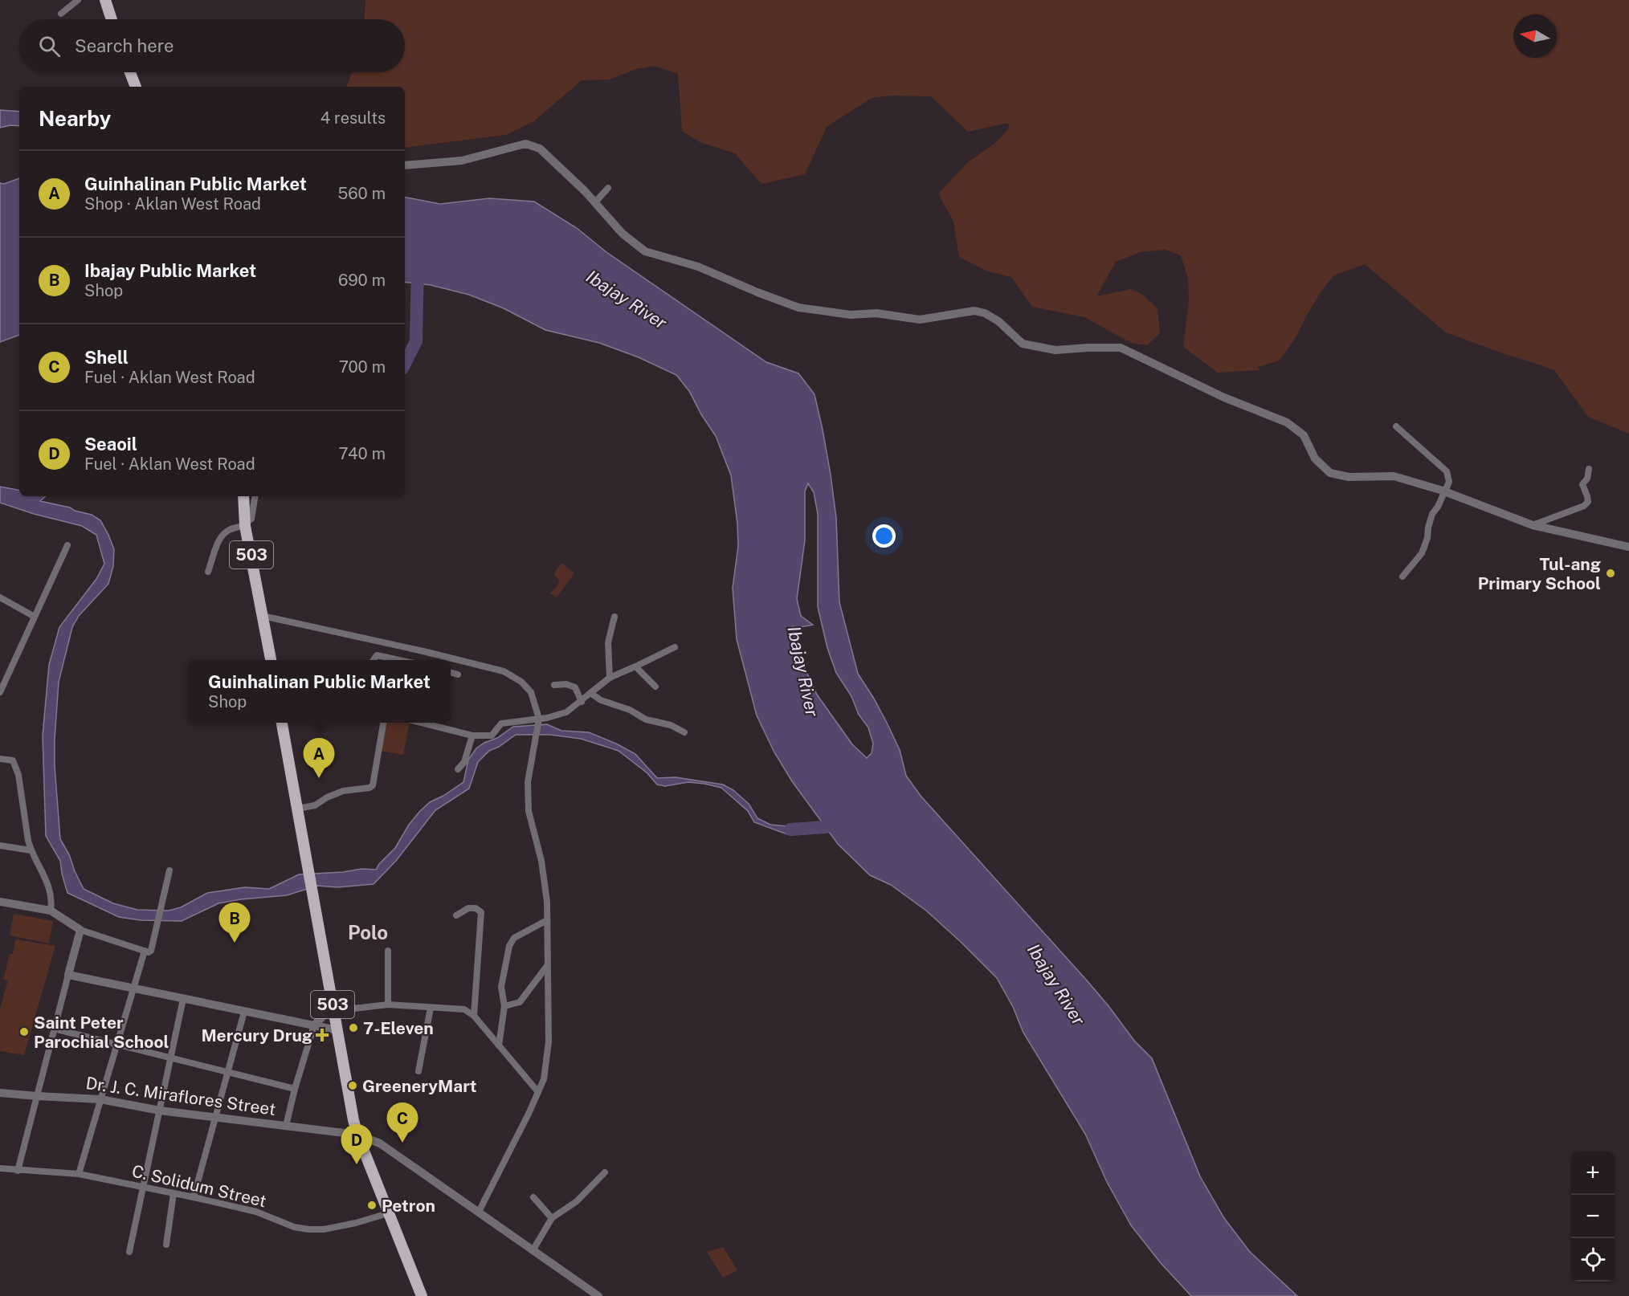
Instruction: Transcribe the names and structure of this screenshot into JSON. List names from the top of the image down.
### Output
{
  "streets": {
    "main road": ["503"],
    "street": ["Dr. J. C. Miraflores Street", "C. Solidum Street"]
  },
  "crossings": [
    ["503", "Dr. J. C. Miraflores Street"],
    ["503", "C. Solidum Street"]
  ],
  "districts": ["Polo"],
  "water": ["Ibajay River"],
  "places": {
    "other": [
      "Tul-ang Primary School",
      "7-Eleven",
      "Saint Peter Parochial School",
      "GreeneryMart",
      "Petron"
    ],
    "health": ["Mercury Drug"]
  },
  "north": "left",
  "page": {
    "search": "Search here",
    "heading": ["Nearby", "4 results"],
    "list": [
      {
        "mark": "A",
        "name": "Guinhalinan Public Market",
        "note": "Shop · Aklan West Road",
        "value": "560 m"
      },
      {
        "mark": "B",
        "name": "Ibajay Public Market",
        "note": "Shop",
        "value": "690 m"
      },
      {
        "mark": "C",
        "name": "Shell",
        "note": "Fuel · Aklan West Road",
        "value": "700 m"
      },
      {
        "mark": "D",
        "name": "Seaoil",
        "note": "Fuel · Aklan West Road",
        "value": "740 m"
      }
    ],
    "popup": ["Guinhalinan Public Market", "Shop"],
    "pins": [
      "A",
      "B",
      "C",
      "D"
    ],
    "map_buttons": ["+", "−"]
  }
}
